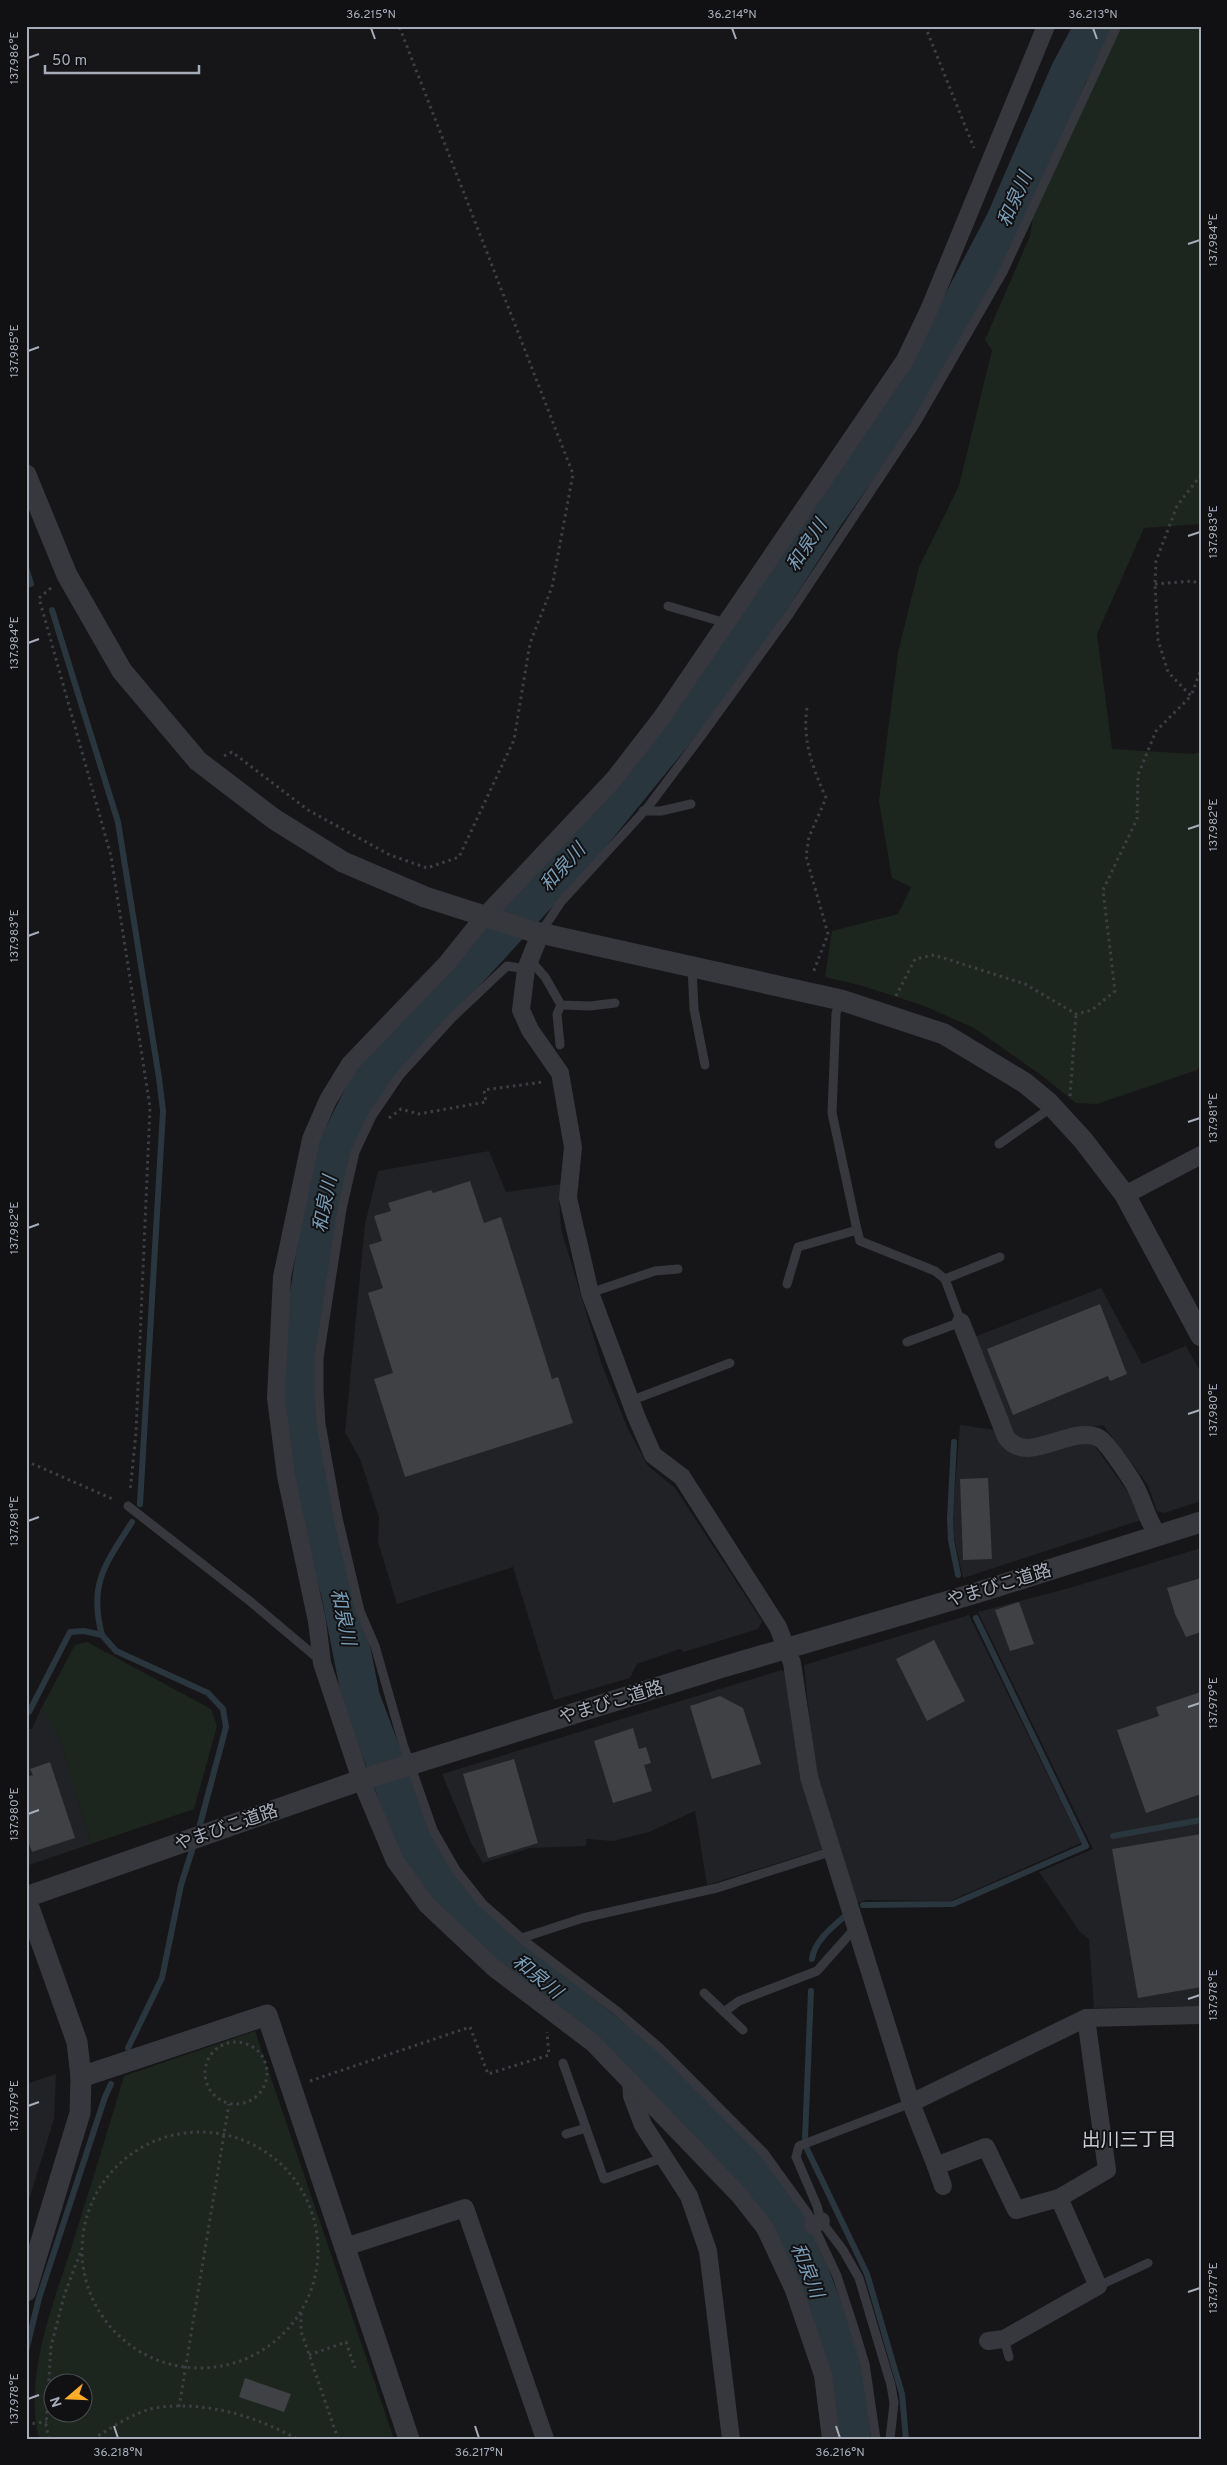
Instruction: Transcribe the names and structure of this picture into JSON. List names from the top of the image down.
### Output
{
  "streets": {
    "street": ["やまびこ道路"]
  },
  "districts": ["出川三丁目"],
  "water": ["和泉川"],
  "scale_bar": "50 m",
  "north": "left",
  "coordinates": [
    "36.215°N",
    "36.214°N",
    "36.213°N",
    "137.986°E",
    "137.984°E",
    "137.985°E",
    "137.983°E",
    "137.982°E",
    "137.981°E",
    "137.980°E",
    "137.979°E",
    "137.978°E",
    "137.977°E",
    "36.218°N",
    "36.217°N",
    "36.216°N"
  ]
}
